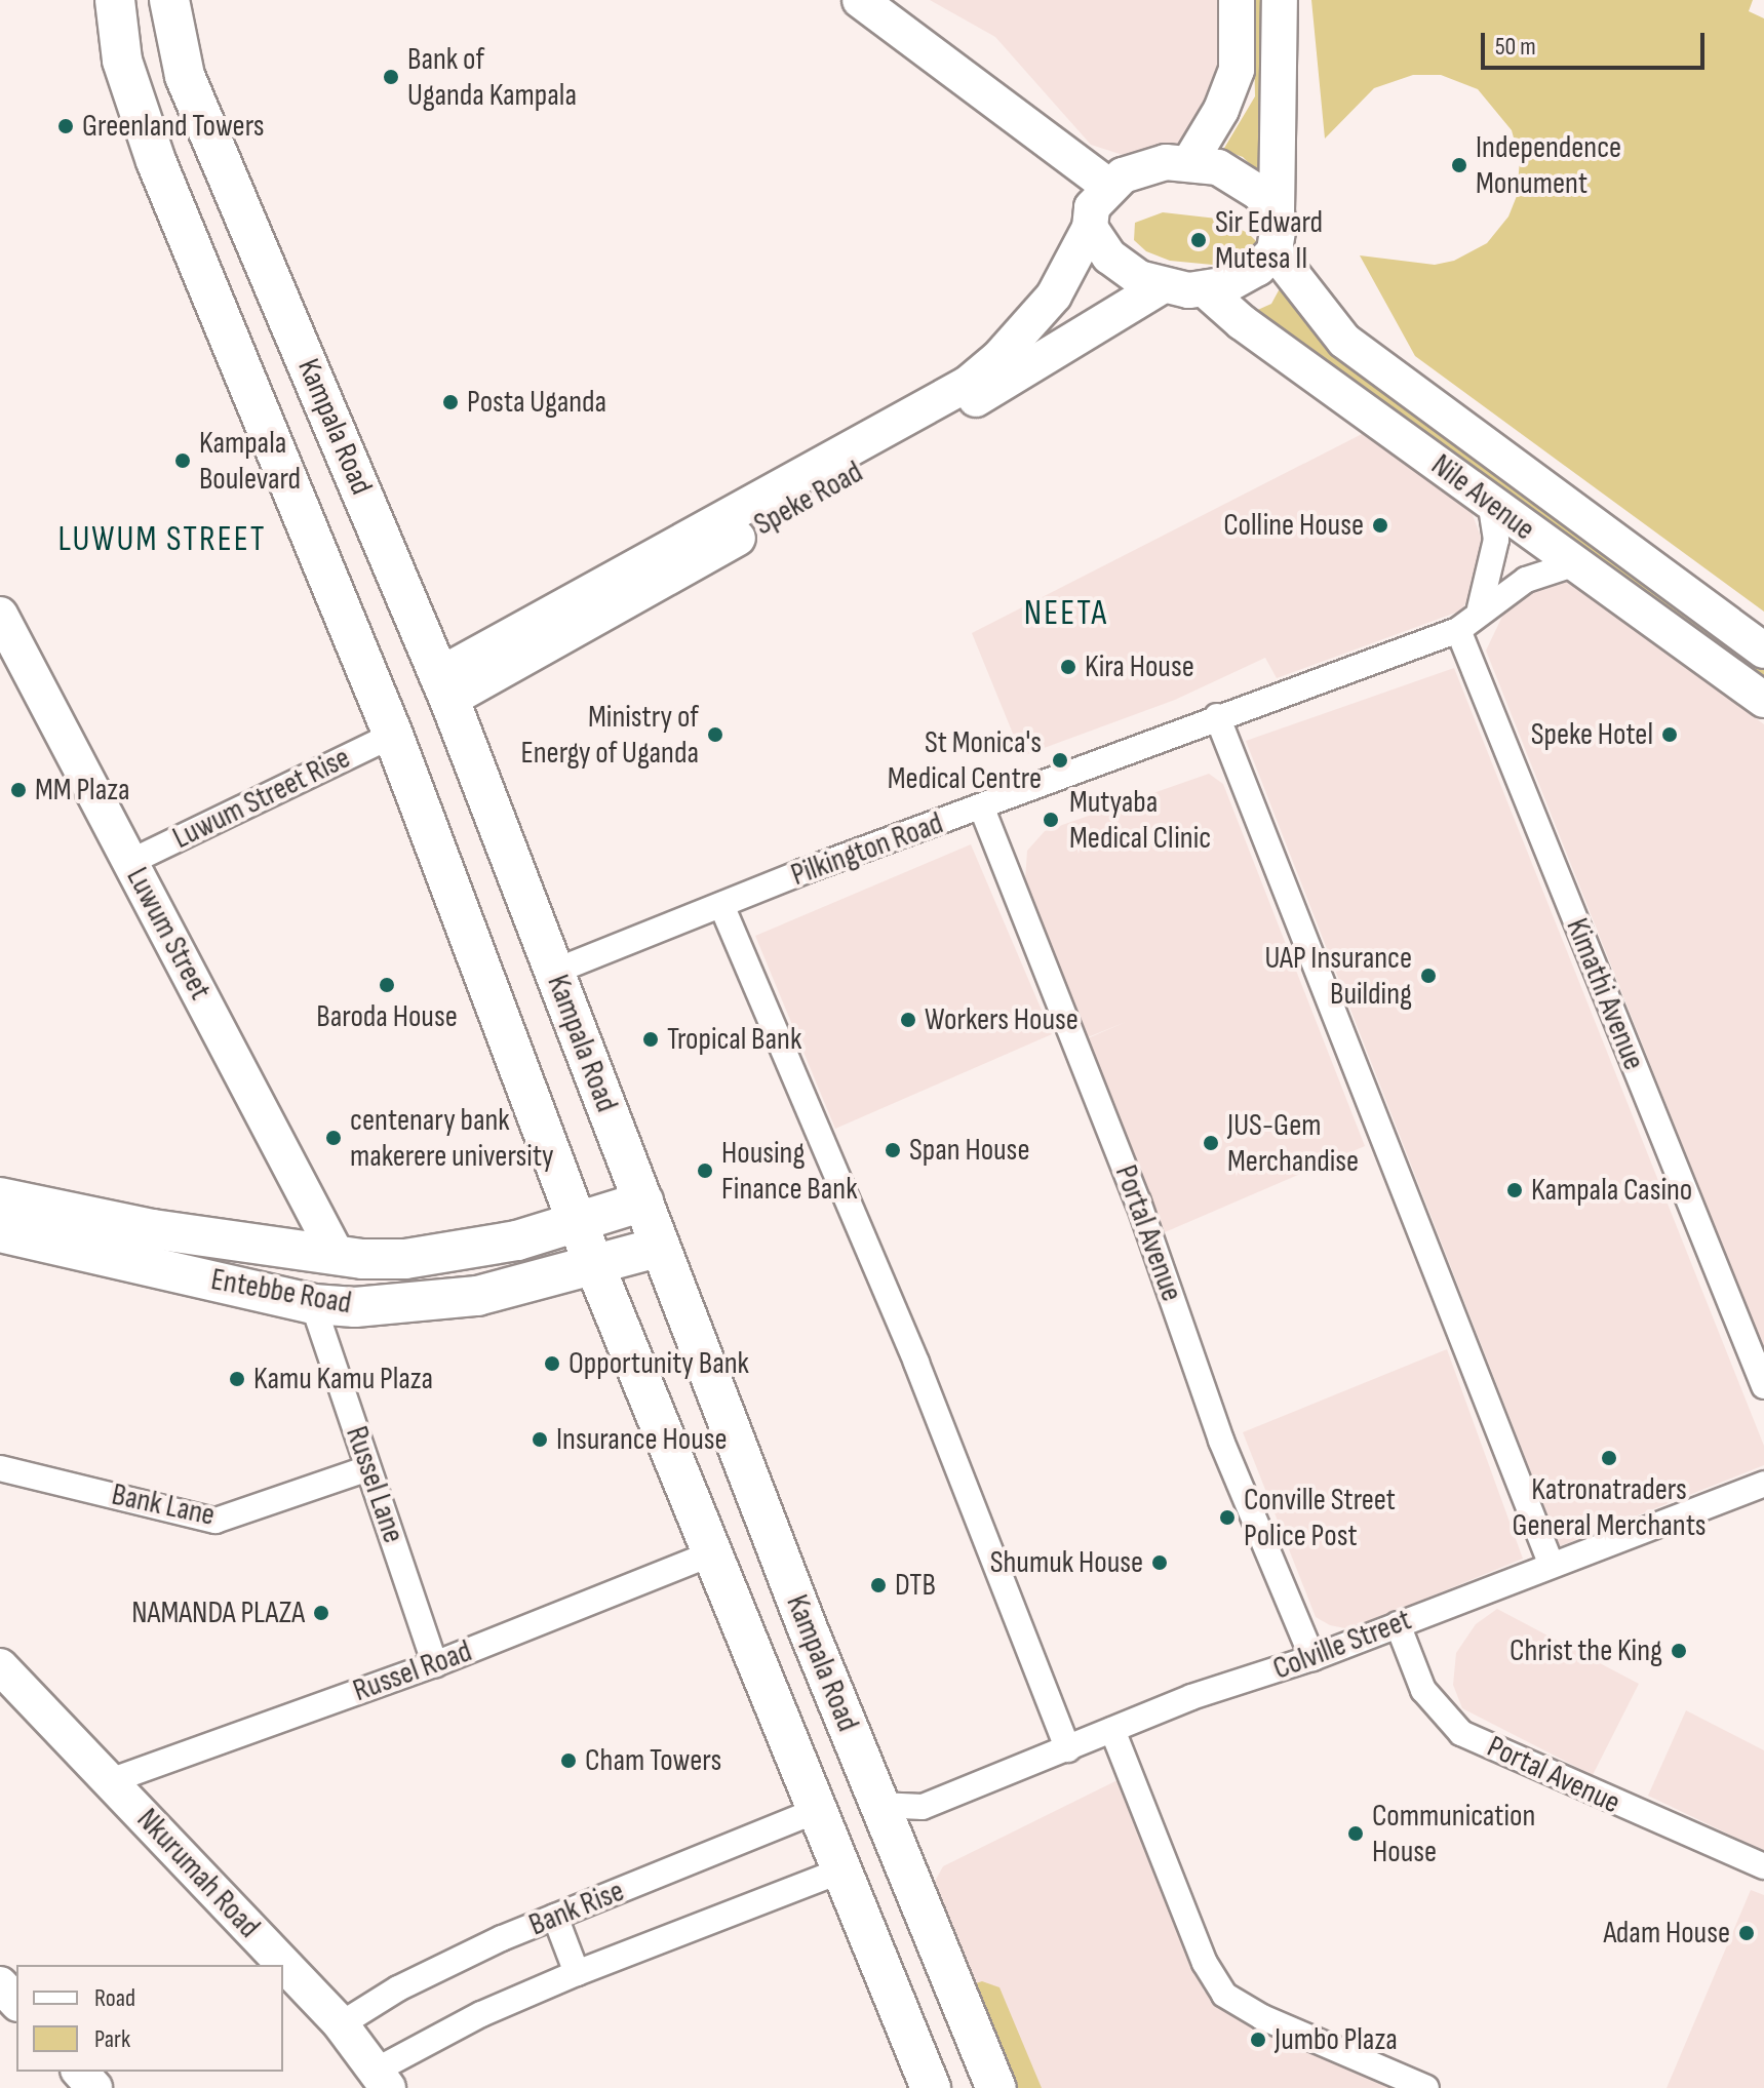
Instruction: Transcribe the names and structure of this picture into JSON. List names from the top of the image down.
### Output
{
  "streets": {
    "main road": [
      "Kampala Road",
      "Nile Avenue",
      "Speke Road",
      "Luwum Street",
      "Entebbe Road",
      "Nkurumah Road"
    ],
    "street": [
      "Luwum Street Rise",
      "Pilkington Road",
      "Kimathi Avenue",
      "Portal Avenue",
      "Russel Lane",
      "Bank Lane",
      "Colville Street",
      "Russel Road",
      "Bank Rise"
    ]
  },
  "crossings": [
    ["Kampala Road", "Speke Road"],
    ["Kampala Road", "Luwum Street Rise"],
    ["Kampala Road", "Pilkington Road"],
    ["Kampala Road", "Entebbe Road"],
    ["Kampala Road", "Colville Street"],
    ["Kampala Road", "Russel Road"],
    ["Kampala Road", "Bank Rise"],
    ["Nile Avenue", "Speke Road"],
    ["Luwum Street Rise", "Luwum Street"],
    ["Pilkington Road", "Kimathi Avenue"],
    ["Pilkington Road", "Portal Avenue"],
    ["Luwum Street", "Entebbe Road"],
    ["Portal Avenue", "Colville Street"],
    ["Entebbe Road", "Russel Lane"],
    ["Russel Lane", "Bank Lane"],
    ["Russel Lane", "Russel Road"],
    ["Russel Road", "Nkurumah Road"],
    ["Nkurumah Road", "Bank Rise"]
  ],
  "districts": ["LUWUM STREET", "NEETA"],
  "places": [
    "Bank of Uganda Kampala",
    "Greenland Towers",
    "Independence Monument",
    "Sir Edward Mutesa II",
    "Posta Uganda",
    "Kampala Boulevard",
    "Colline House",
    "Kira House",
    "Ministry of Energy of Uganda",
    "Speke Hotel",
    "St Monica's Medical Centre",
    "MM Plaza",
    "Mutyaba Medical Clinic",
    "UAP Insurance Building",
    "Baroda House",
    "Workers House",
    "Tropical Bank",
    "centenary bank makerere university",
    "JUS-Gem Merchandise",
    "Span House",
    "Housing Finance Bank",
    "Kampala Casino",
    "Opportunity Bank",
    "Kamu Kamu Plaza",
    "Insurance House",
    "Katronatraders General Merchants",
    "Conville Street Police Post",
    "Shumuk House",
    "DTB",
    "NAMANDA PLAZA",
    "Christ the King",
    "Cham Towers",
    "Communication House",
    "Adam House",
    "Jumbo Plaza"
  ],
  "legend": ["Road", "Park"],
  "scale_bar": "50 m"
}
